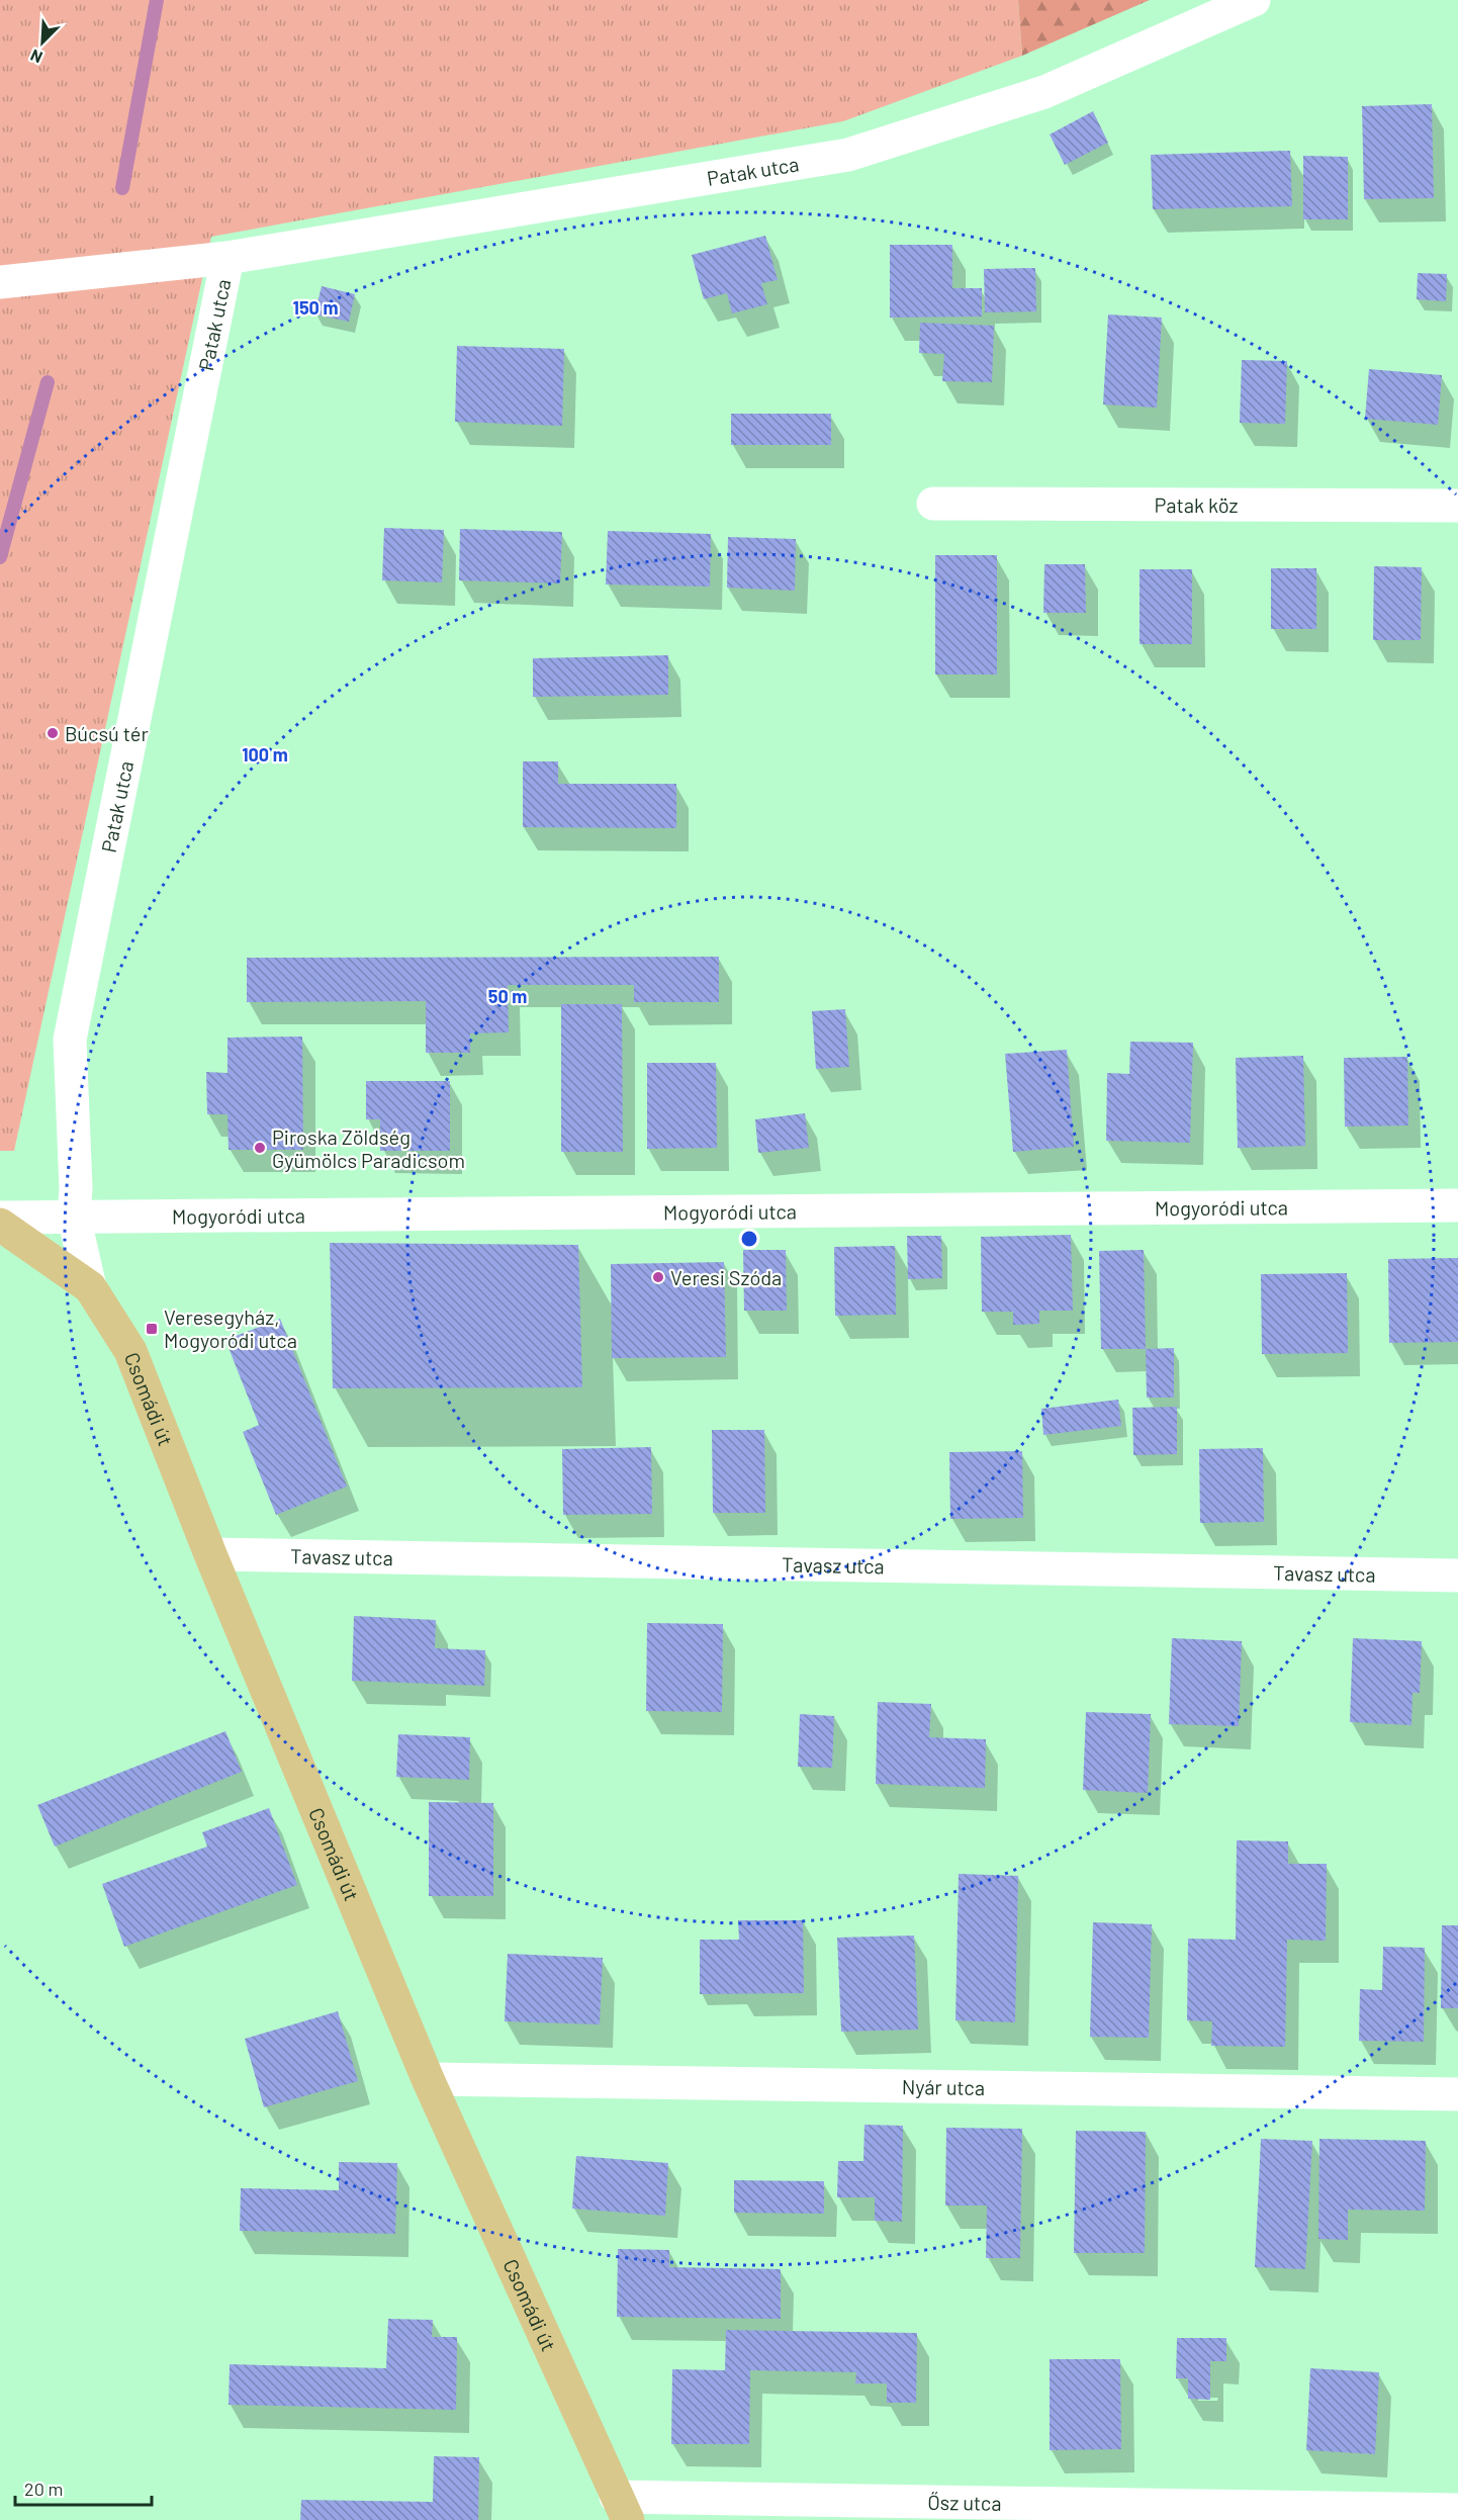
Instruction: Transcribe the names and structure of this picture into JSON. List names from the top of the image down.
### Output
{
  "streets": {
    "main road": ["Csomádi út"],
    "street": [
      "Patak utca",
      "Patak köz",
      "Mogyoródi utca",
      "Tavasz utca",
      "Nyár utca",
      "Ősz utca"
    ]
  },
  "crossings": [
    ["Patak utca", "Mogyoródi utca"],
    ["Patak utca", "Csomádi út"],
    ["Csomádi út", "Tavasz utca"],
    ["Csomádi út", "Nyár utca"],
    ["Csomádi út", "Ősz utca"]
  ],
  "places": {
    "other": ["Búcsú tér", "Piroska Zöldség Gyümölcs Paradicsom", "Veresi Szóda"],
    "transit": ["Veresegyház, Mogyoródi utca"]
  },
  "scale_bar": "20 m",
  "north": "bottom left",
  "rings": ["150 m", "100 m", "50 m"]
}
